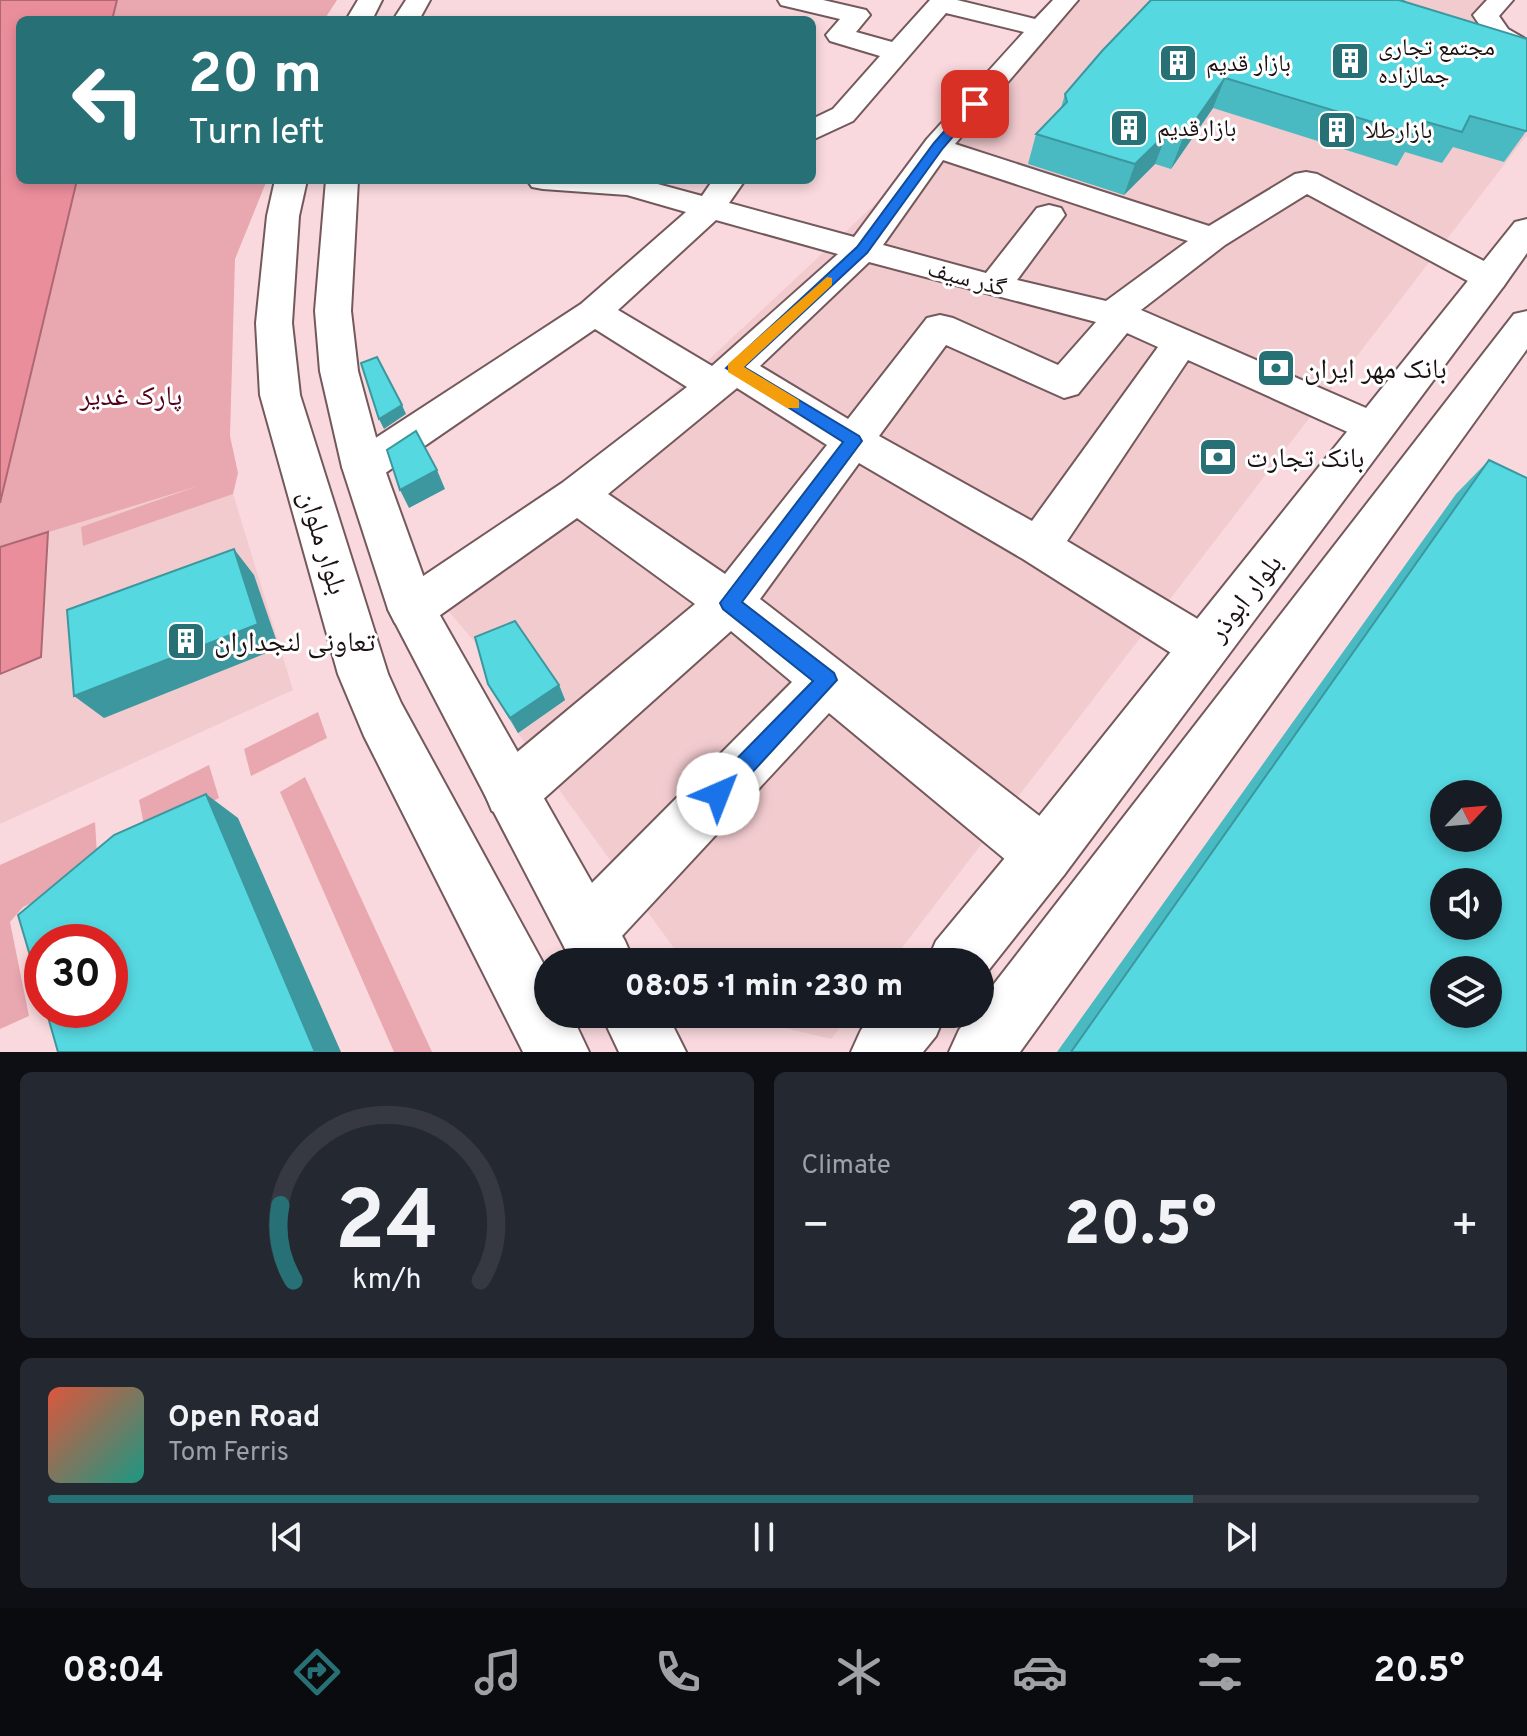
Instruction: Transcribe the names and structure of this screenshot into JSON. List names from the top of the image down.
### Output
{
  "streets": {
    "street": ["گذر سیف", "بلوار ملوان", "بلوار ابوذر"]
  },
  "crossings": [
    ["گذر سیف", "بلوار ابوذر"]
  ],
  "parks": ["پارک غدیر"],
  "places": {
    "building": [
      "مجتمع تجاری جمالزاده",
      "بازار قدیم",
      "بازارقدیم",
      "بازارطلا",
      "تعاونی لنجداران"
    ],
    "bank": ["بانک مهر ایران", "بانک تجارت"]
  },
  "north": "top right",
  "page": {
    "turn": ["20 m", "Turn left"],
    "limit": "30",
    "trip": "08:05 · 1 min · 230 m",
    "tile": "Climate",
    "heat": ["−", "20.5°", "+"],
    "song": ["Open Road", "Tom Ferris"],
    "tabs": ["08:04", "20.5°"],
    "gauge": ["24", "km/h"]
  }
}
